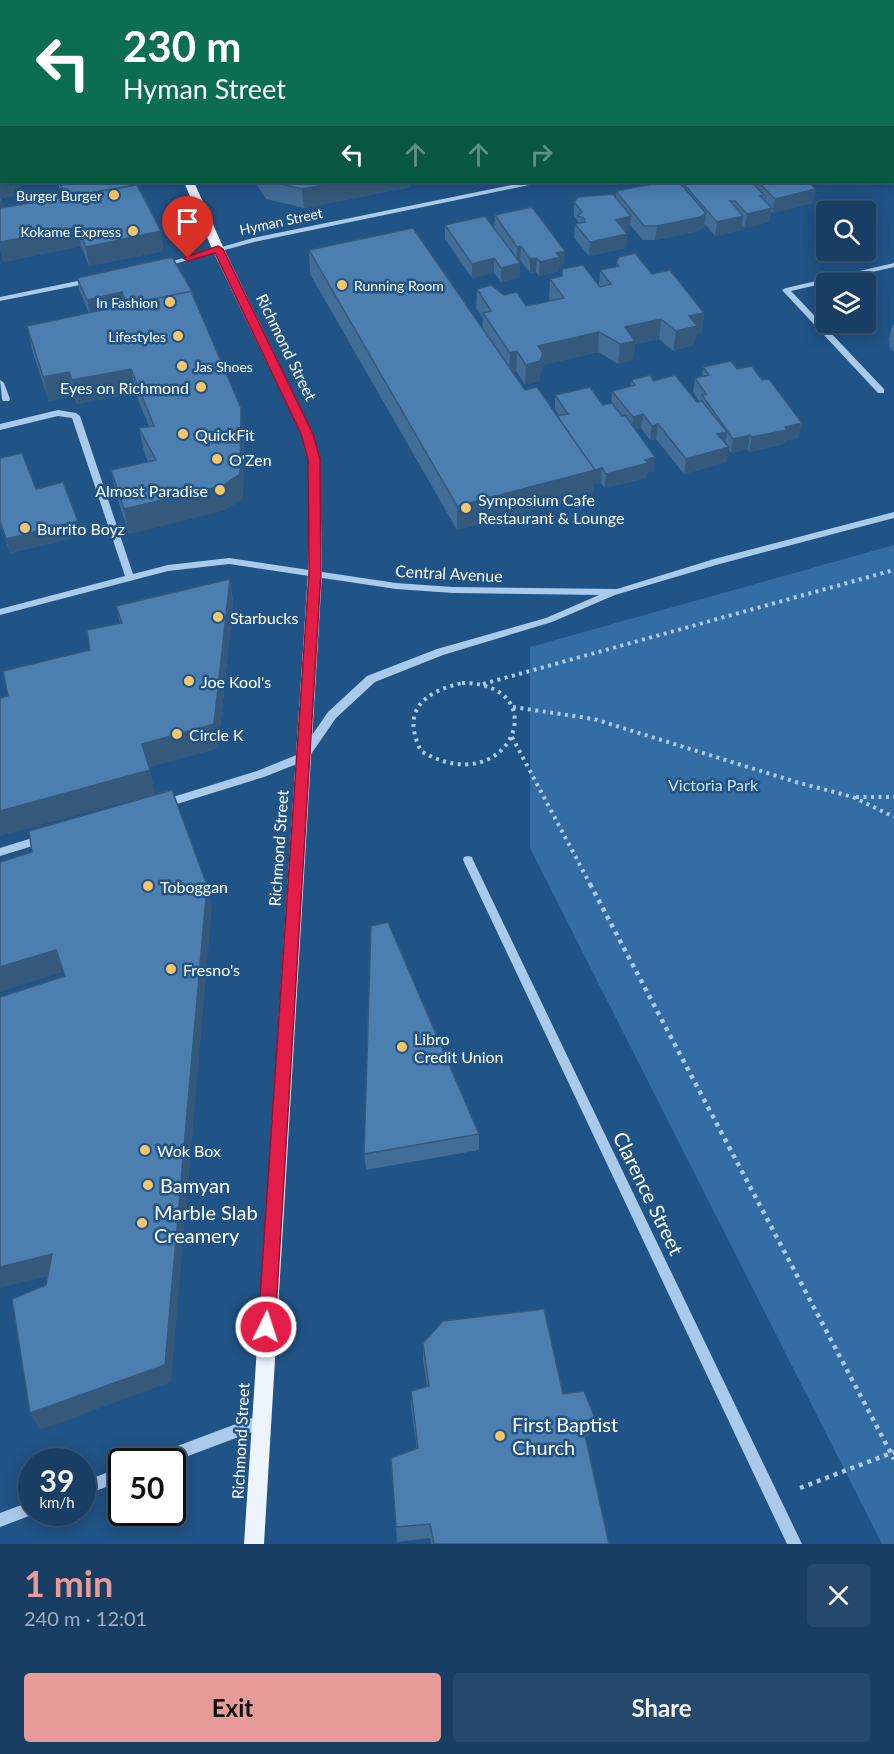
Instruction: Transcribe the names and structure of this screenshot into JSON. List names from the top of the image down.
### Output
{
  "streets": {
    "main road": ["Richmond Street"],
    "street": ["Hyman Street", "Central Avenue", "Clarence Street"]
  },
  "crossings": [
    ["Hyman Street", "Richmond Street"],
    ["Richmond Street", "Central Avenue"]
  ],
  "parks": ["Victoria Park"],
  "places": [
    "Burger Burger",
    "Kokame Express",
    "Running Room",
    "In Fashion",
    "Lifestyles",
    "Jas Shoes",
    "Eyes on Richmond",
    "QuickFit",
    "O'Zen",
    "Almost Paradise",
    "Symposium Cafe Restaurant & Lounge",
    "Burrito Boyz",
    "Starbucks",
    "Joe Kool's",
    "Circle K",
    "Toboggan",
    "Fresno's",
    "Libro Credit Union",
    "Wok Box",
    "Bamyan",
    "Marble Slab Creamery",
    "First Baptist Church"
  ],
  "page": {
    "turn": ["230 m", "Hyman Street"],
    "speed": "39 km/h",
    "limit": "50",
    "heading": ["1 min", "240 m · 12:01"],
    "buttons": ["Exit", "Share"]
  }
}
